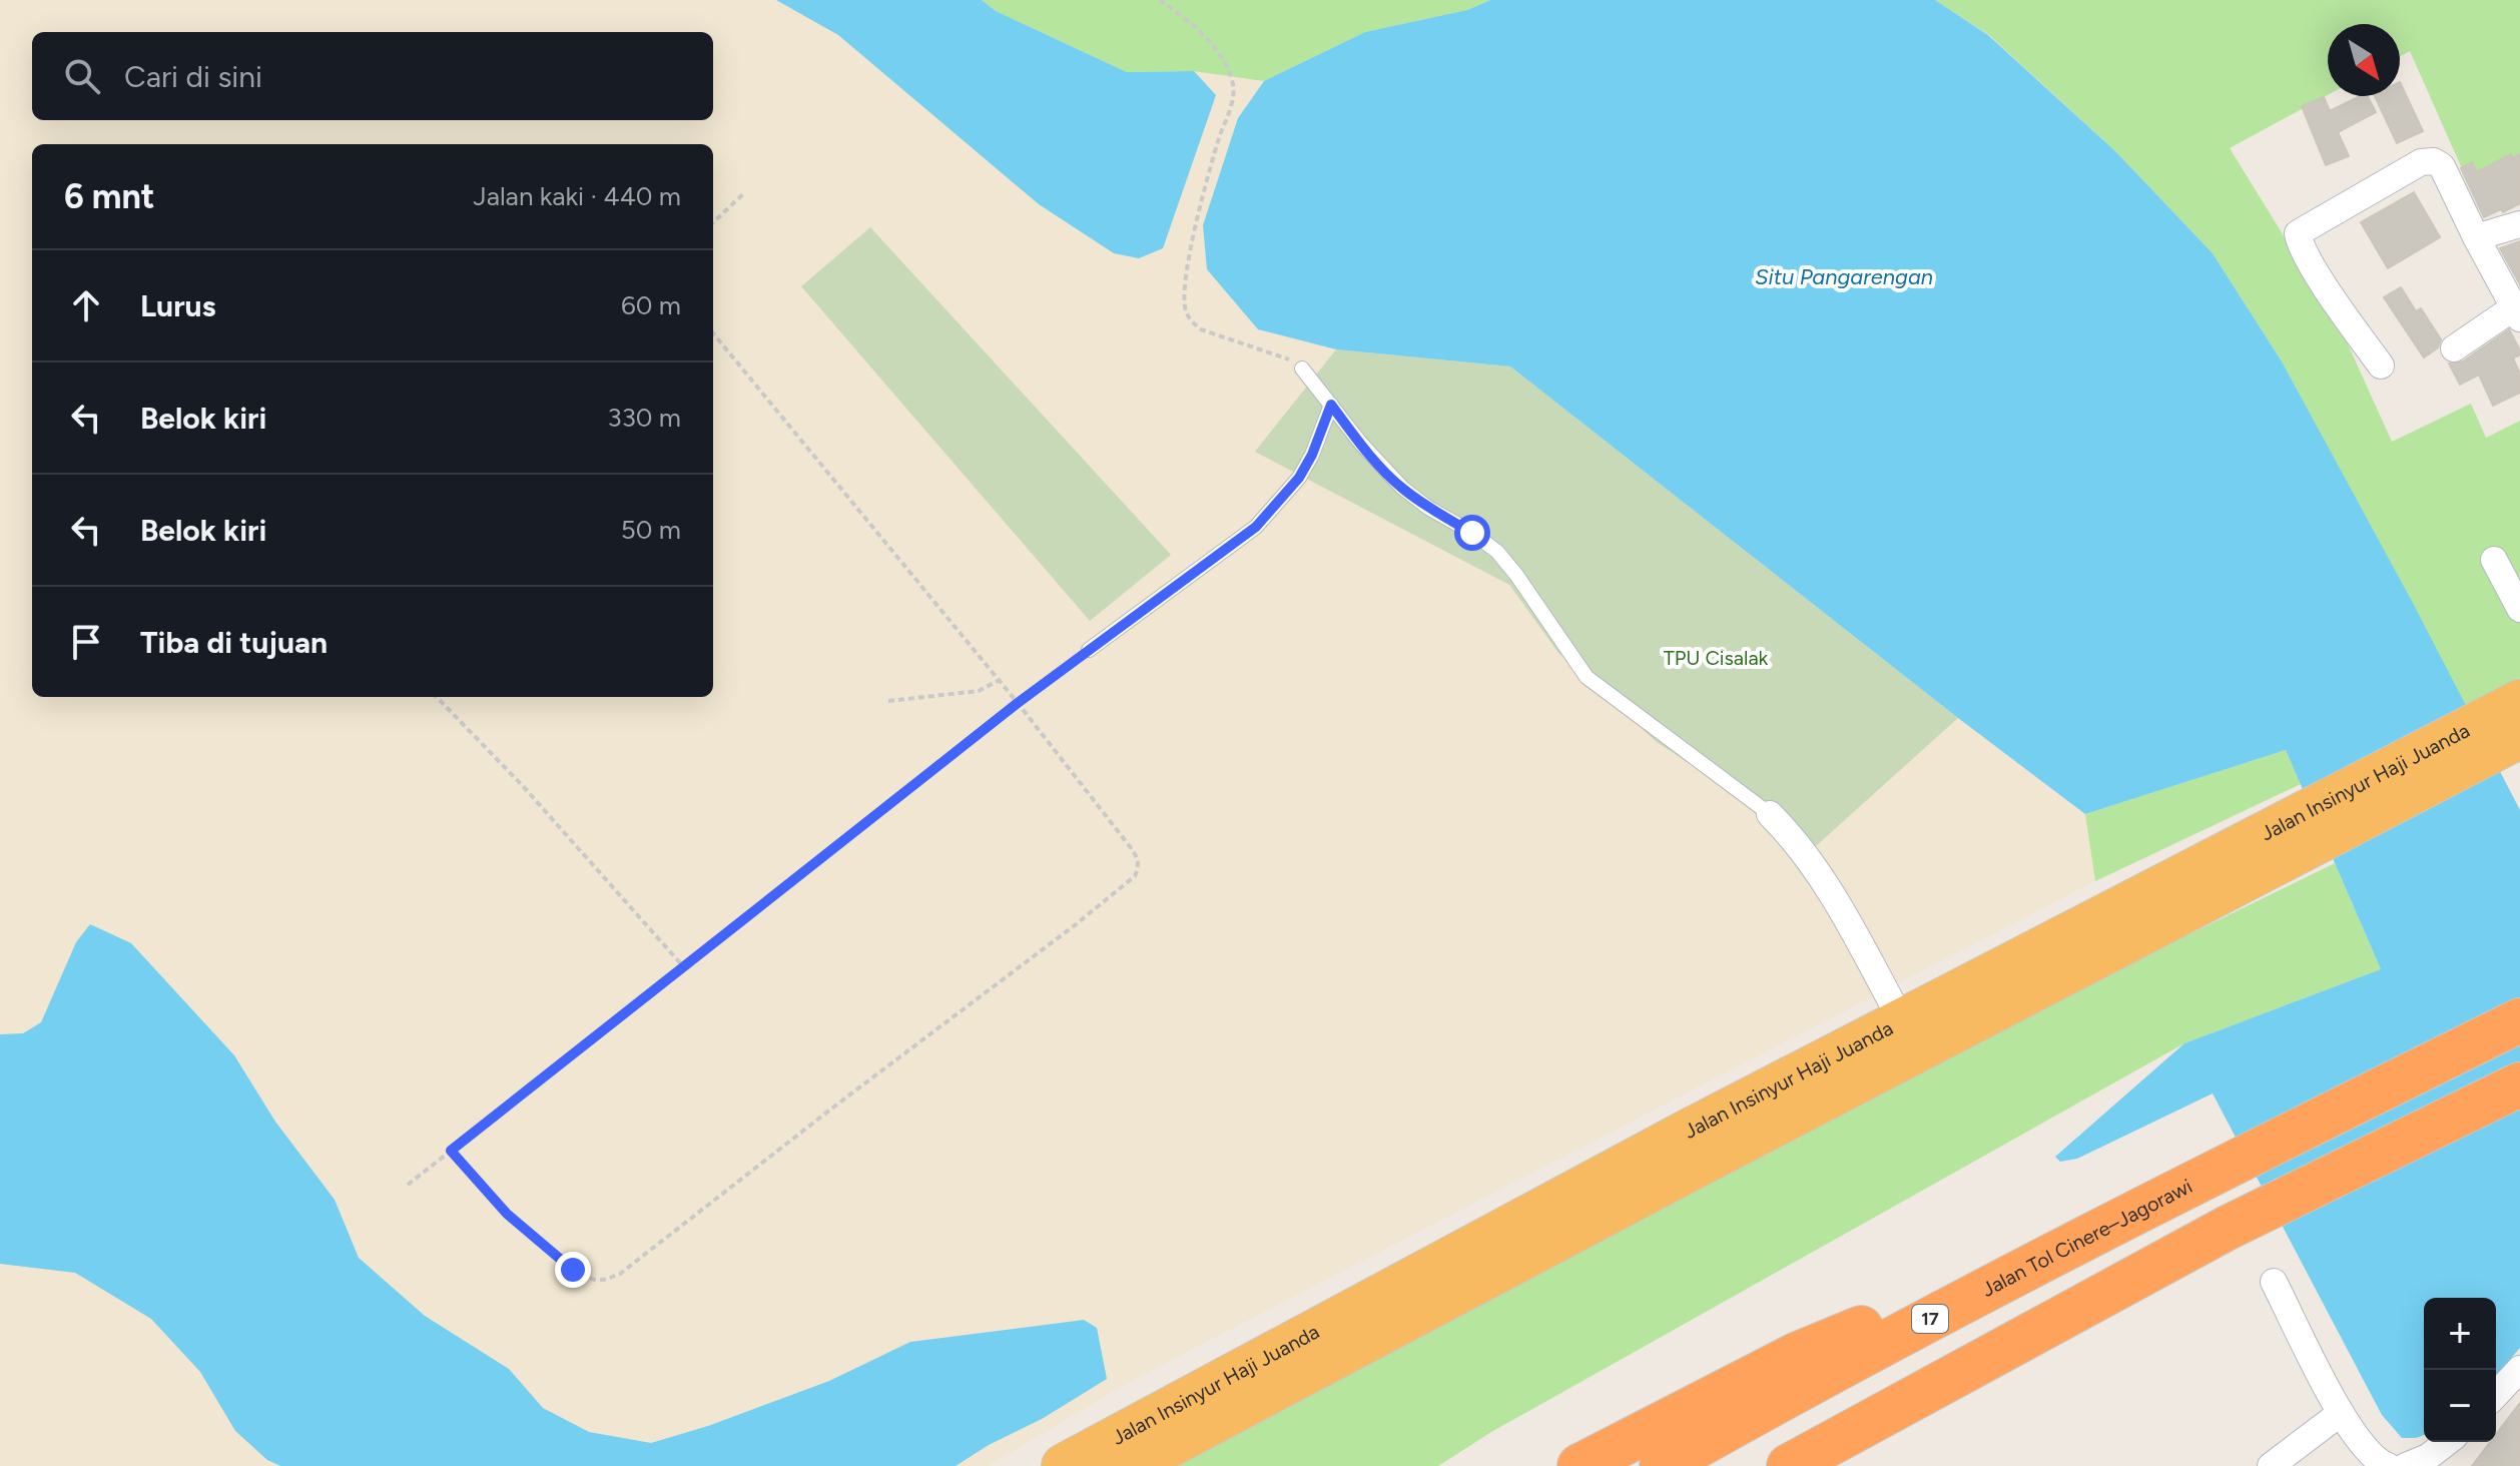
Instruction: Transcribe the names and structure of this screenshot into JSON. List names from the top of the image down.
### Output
{
  "streets": {
    "highway": ["Jalan Insinyur Haji Juanda", "Jalan Tol Cinere–Jagorawi", "17"]
  },
  "water": ["Situ Pangarengan"],
  "parks": ["TPU Cisalak"],
  "north": "bottom right",
  "page": {
    "search": "Cari di sini",
    "heading": ["6 mnt", "Jalan kaki · 440 m"],
    "list": [
      ["Lurus", "60 m"],
      ["Belok kiri", "330 m"],
      ["Belok kiri", "50 m"],
      "Tiba di tujuan"
    ],
    "map_buttons": ["+", "−"]
  }
}
